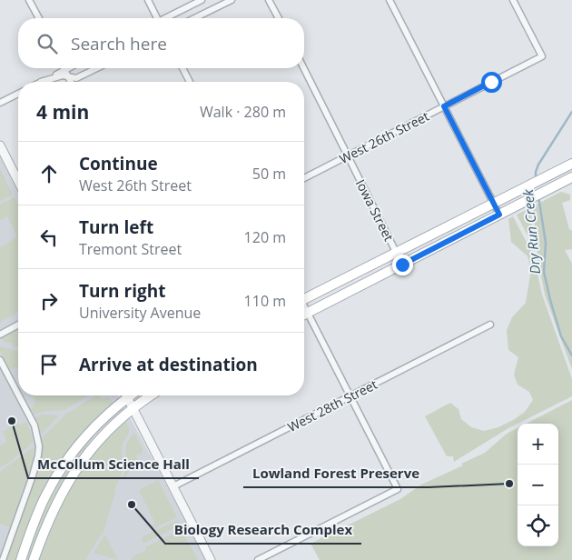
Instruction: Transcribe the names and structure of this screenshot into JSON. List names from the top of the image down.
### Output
{
  "streets": {
    "street": ["West 26th Street", "Iowa Street", "West 28th Street"]
  },
  "crossings": [
    ["West 26th Street", "Iowa Street"]
  ],
  "water": ["Dry Run Creek"],
  "places": ["McCollum Science Hall", "Lowland Forest Preserve", "Biology Research Complex"],
  "page": {
    "search": "Search here",
    "heading": ["4 min", "Walk · 280 m"],
    "list": [
      ["Continue", "West 26th Street", "50 m"],
      ["Turn left", "Tremont Street", "120 m"],
      ["Turn right", "University Avenue", "110 m"],
      "Arrive at destination"
    ],
    "map_buttons": ["+", "−"]
  }
}
